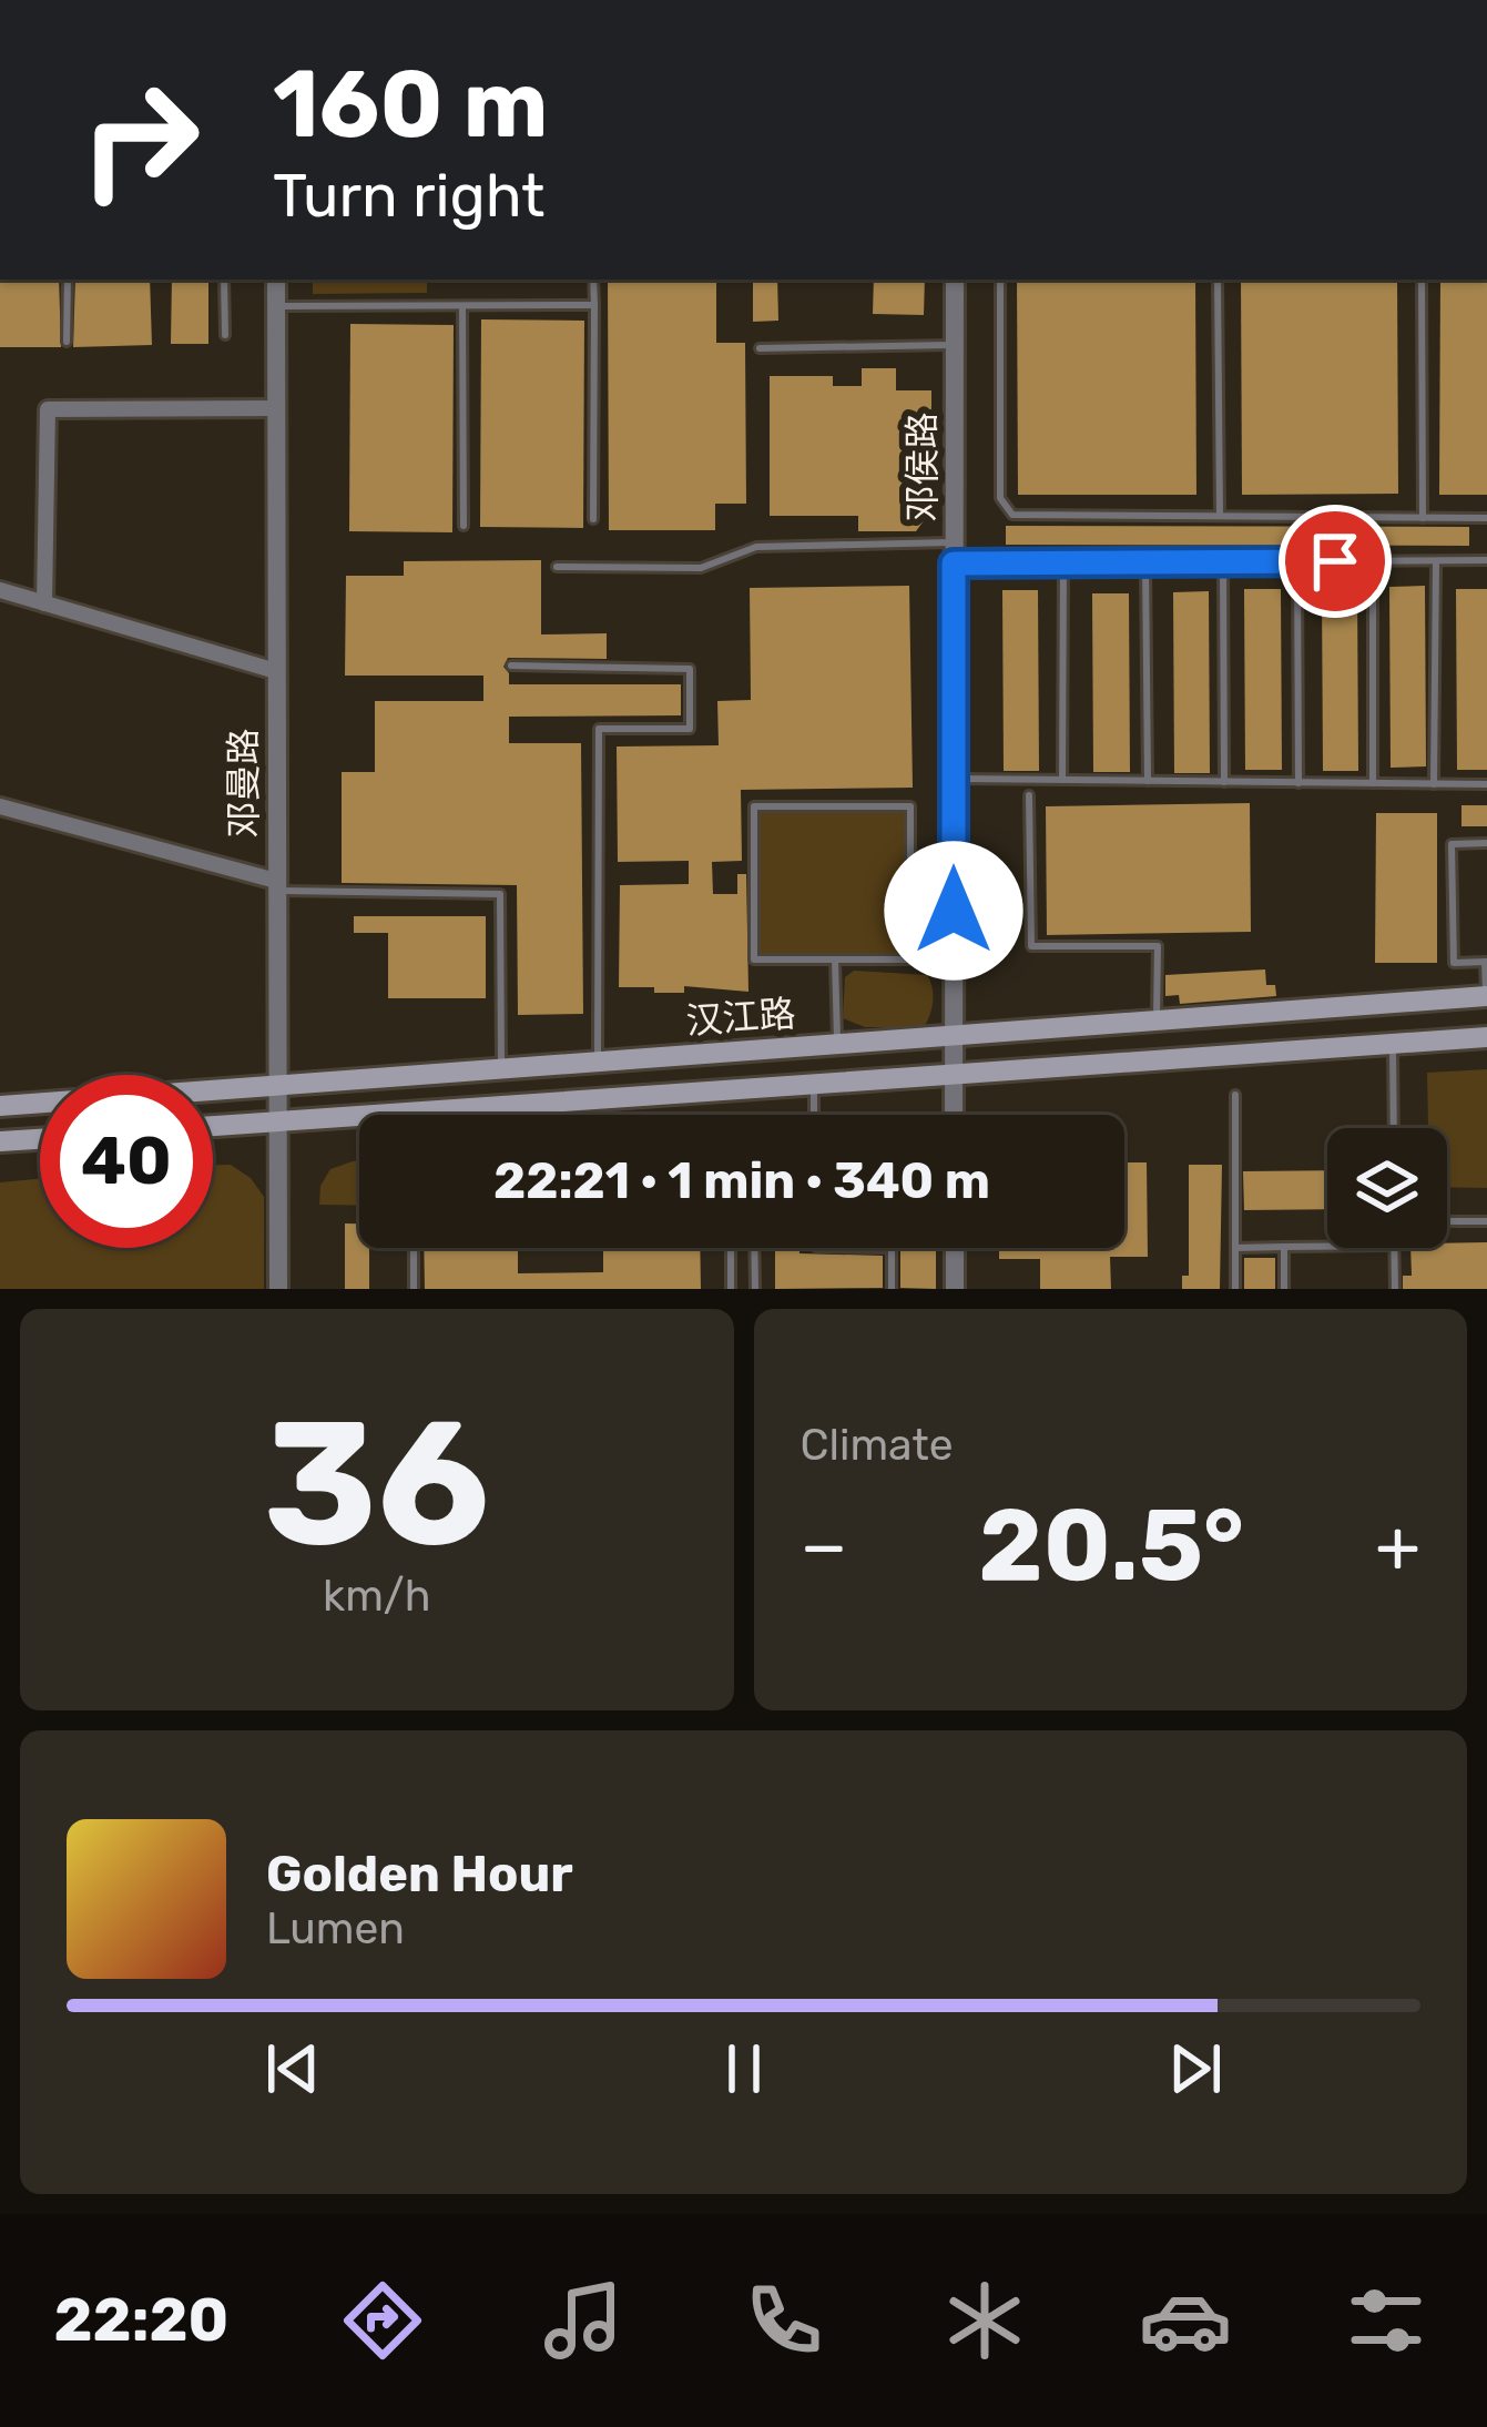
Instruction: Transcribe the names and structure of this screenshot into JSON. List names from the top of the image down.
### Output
{
  "streets": {
    "main road": ["汉江路"],
    "street": ["邓侯路", "邓曼路"]
  },
  "crossings": [
    ["邓侯路", "汉江路"],
    ["邓曼路", "汉江路"]
  ],
  "page": {
    "turn": ["160 m", "Turn right"],
    "limit": "40",
    "trip": "22:21 · 1 min · 340 m",
    "tile": [
      ["36", "km/h"],
      "Climate"
    ],
    "heat": ["−", "20.5°", "+"],
    "song": ["Golden Hour", "Lumen"],
    "tabs": "22:20"
  }
}
